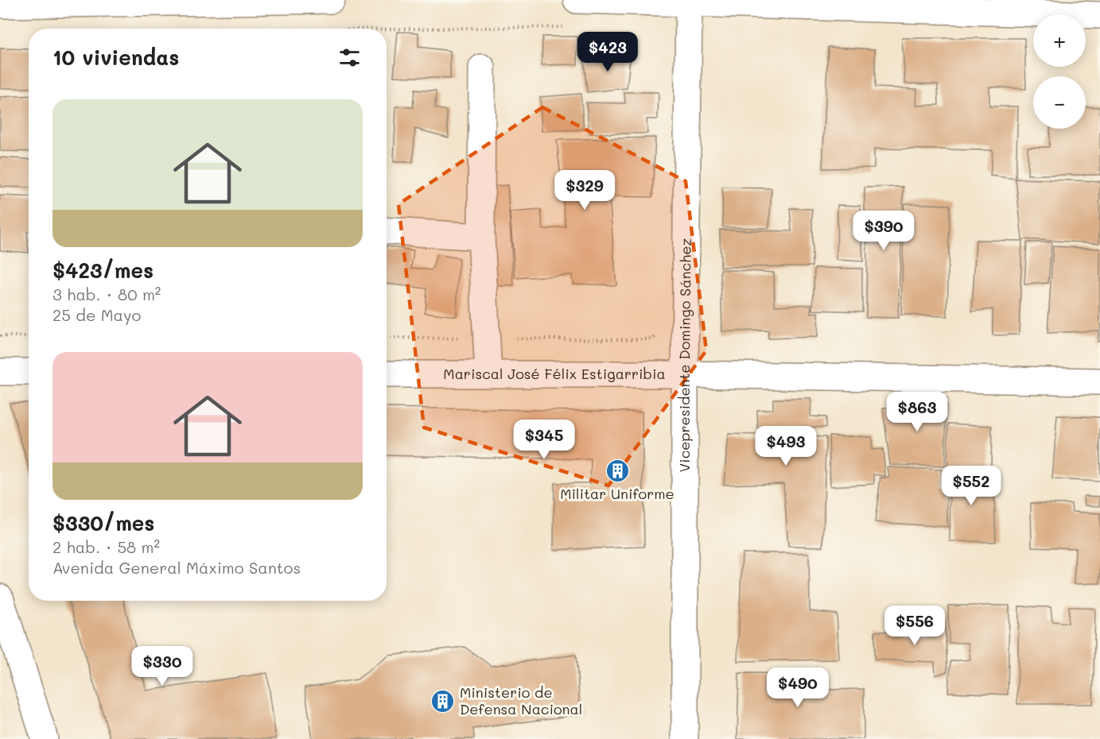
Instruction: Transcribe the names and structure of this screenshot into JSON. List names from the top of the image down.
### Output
{
  "streets": {
    "street": ["Vicepresidente Domingo Sánchez", "Mariscal José Félix Estigarribia"]
  },
  "crossings": [
    ["Vicepresidente Domingo Sánchez", "Mariscal José Félix Estigarribia"]
  ],
  "places": {
    "building": ["Militar Uniforme", "Ministerio de Defensa Nacional"]
  },
  "page": {
    "map_buttons": ["+", "−"],
    "heading": "10 viviendas",
    "price": [
      "$423",
      "$329",
      "$390",
      "$863",
      "$345",
      "$493",
      "$552",
      "$556",
      "$330",
      "$490"
    ],
    "list": [
      {
        "name": "$423/mes",
        "note": "3 hab. · 80 m² · 25 de Mayo"
      },
      {
        "name": "$330/mes",
        "note": "2 hab. · 58 m² · Avenida General Máximo Santos"
      }
    ]
  }
}
